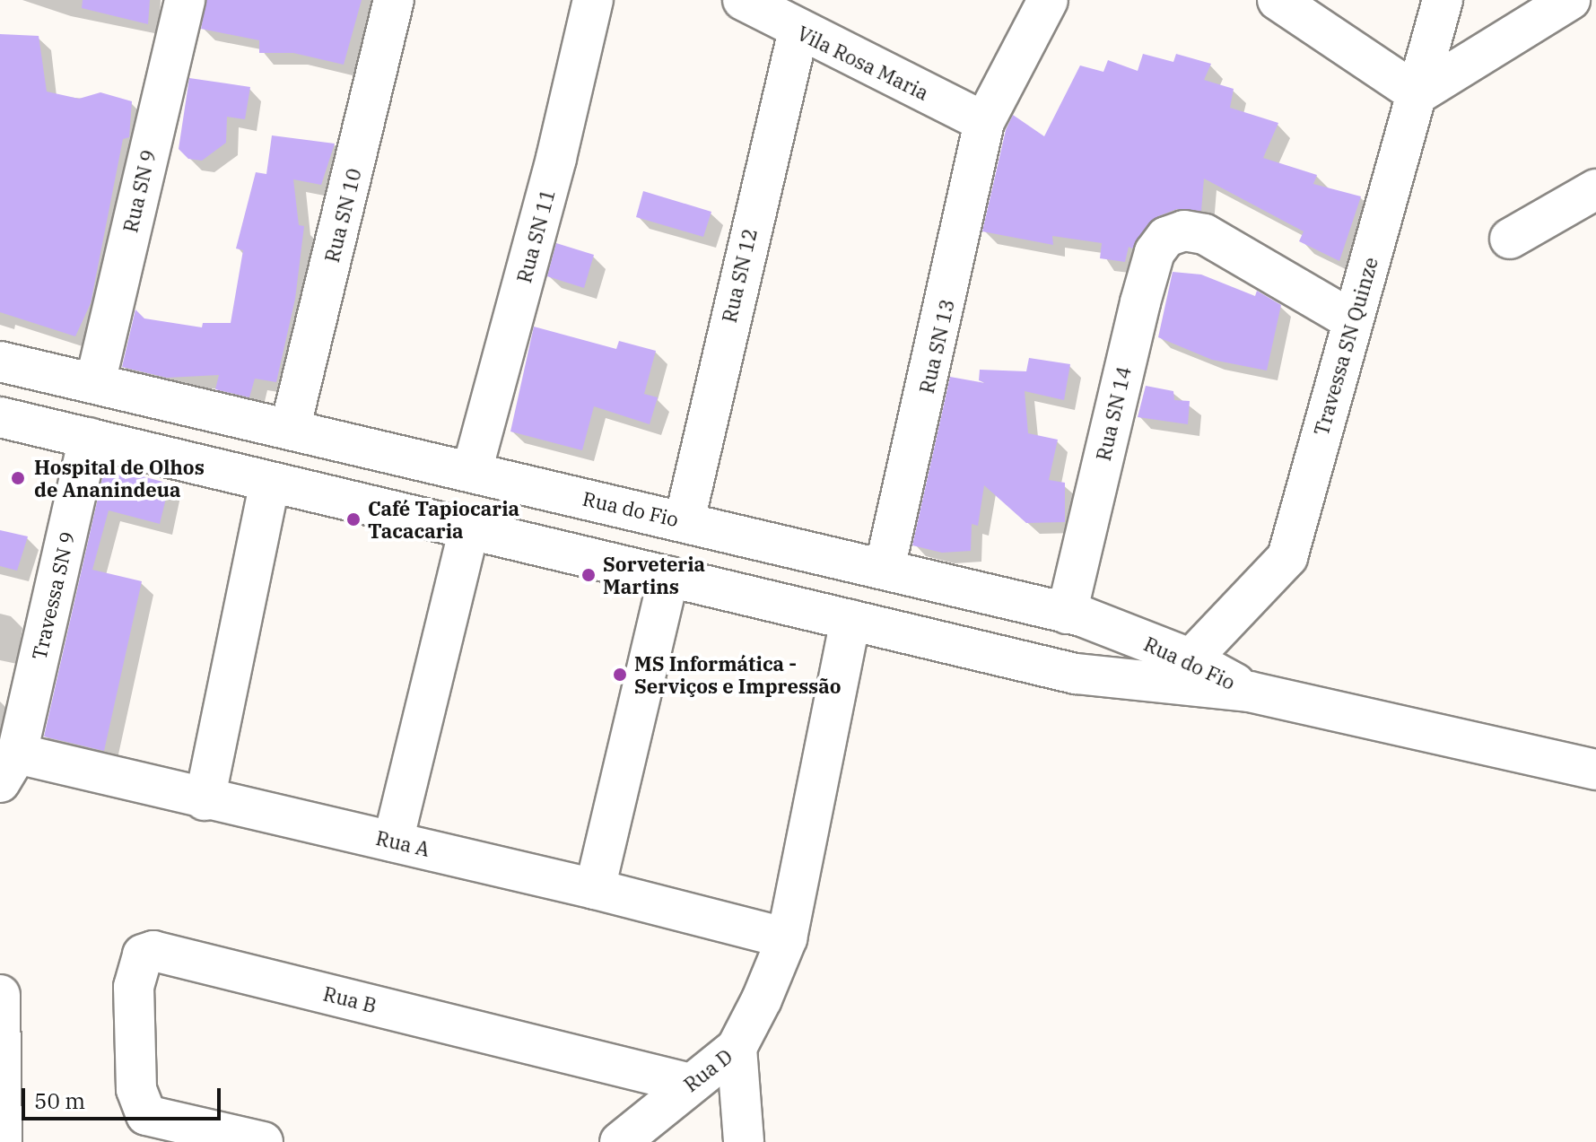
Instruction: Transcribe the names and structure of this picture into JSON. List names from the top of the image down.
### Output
{
  "streets": {
    "street": [
      "Vila Rosa Maria",
      "Rua SN 9",
      "Rua SN 10",
      "Rua SN 11",
      "Rua SN 12",
      "Rua SN 13",
      "Travessa SN Quinze",
      "Rua SN 14",
      "Rua do Fio",
      "Travessa SN 9",
      "Rua A",
      "Rua B",
      "Rua D"
    ]
  },
  "crossings": [
    ["Vila Rosa Maria", "Rua SN 12"],
    ["Vila Rosa Maria", "Rua SN 13"],
    ["Rua SN 9", "Rua do Fio"],
    ["Rua SN 10", "Rua do Fio"],
    ["Rua SN 11", "Rua do Fio"],
    ["Rua SN 12", "Rua do Fio"],
    ["Rua SN 13", "Rua do Fio"],
    ["Travessa SN Quinze", "Rua SN 14"],
    ["Travessa SN Quinze", "Rua do Fio"],
    ["Rua SN 14", "Rua do Fio"],
    ["Rua do Fio", "Travessa SN 9"],
    ["Travessa SN 9", "Rua A"],
    ["Rua A", "Rua D"],
    ["Rua B", "Rua D"]
  ],
  "places": [
    "Hospital de Olhos de Ananindeua",
    "Café Tapiocaria Tacacaria",
    "Sorveteria Martins",
    "MS Informática - Serviços e Impressão"
  ],
  "scale_bar": "50 m"
}
